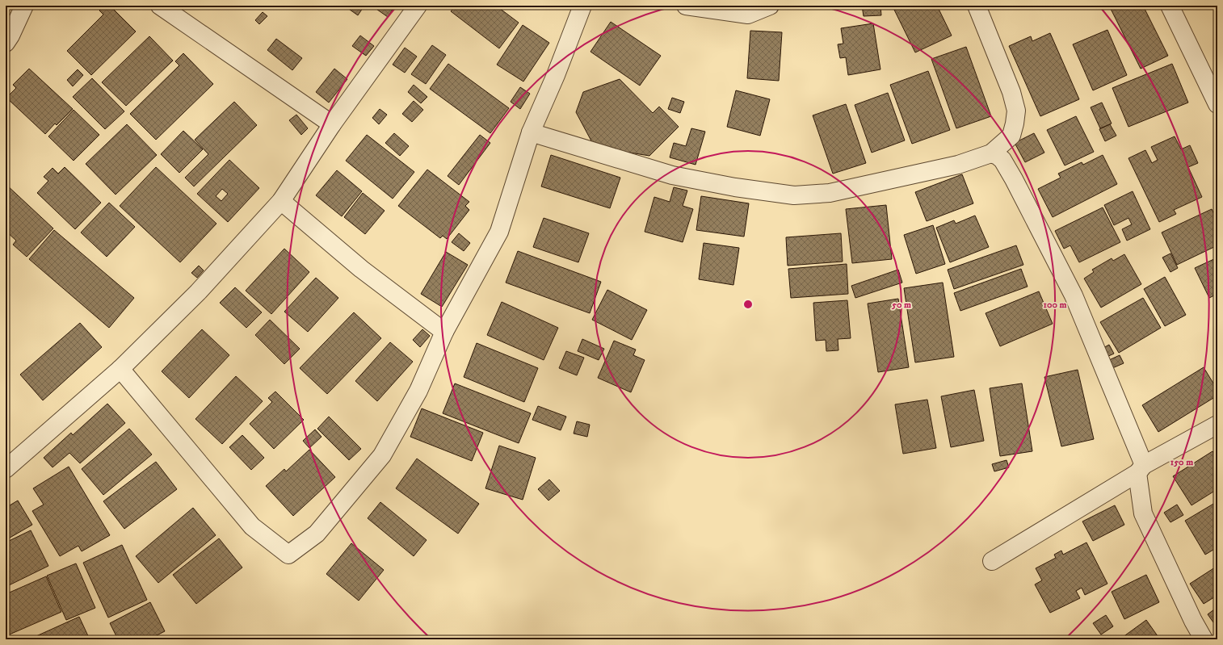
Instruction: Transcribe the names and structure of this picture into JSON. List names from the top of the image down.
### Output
{
  "rings": ["50 m", "100 m", "150 m"]
}
